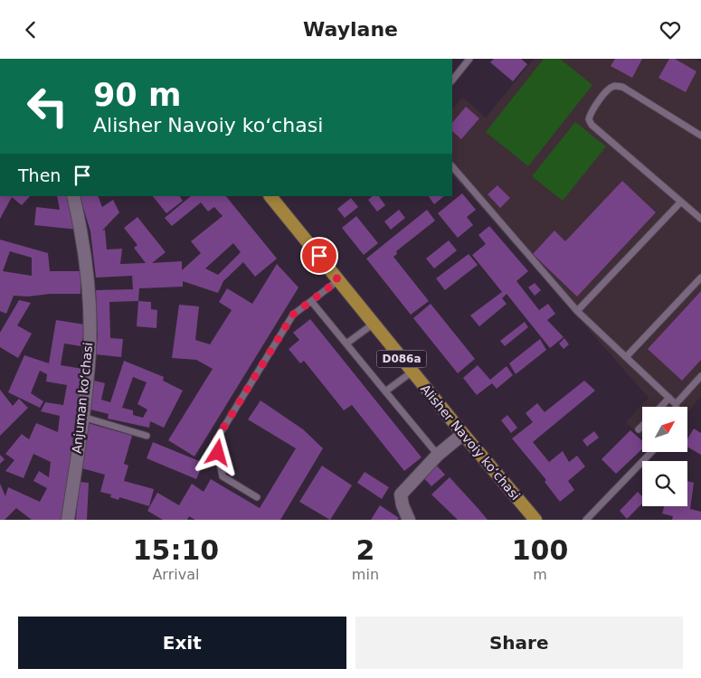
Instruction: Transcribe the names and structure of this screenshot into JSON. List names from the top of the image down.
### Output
{
  "streets": {
    "main road": ["D086a", "Alisher Navoiy koʻchasi"],
    "street": ["Anjuman koʻchasi"]
  },
  "north": "top right",
  "page": {
    "header": "Waylane",
    "turn": ["90 m", "Alisher Navoiy koʻchasi"],
    "then": "Then",
    "eta": [
      "15:10",
      "Arrival",
      "2",
      "min",
      "100",
      "m"
    ],
    "buttons": ["Exit", "Share"]
  }
}
